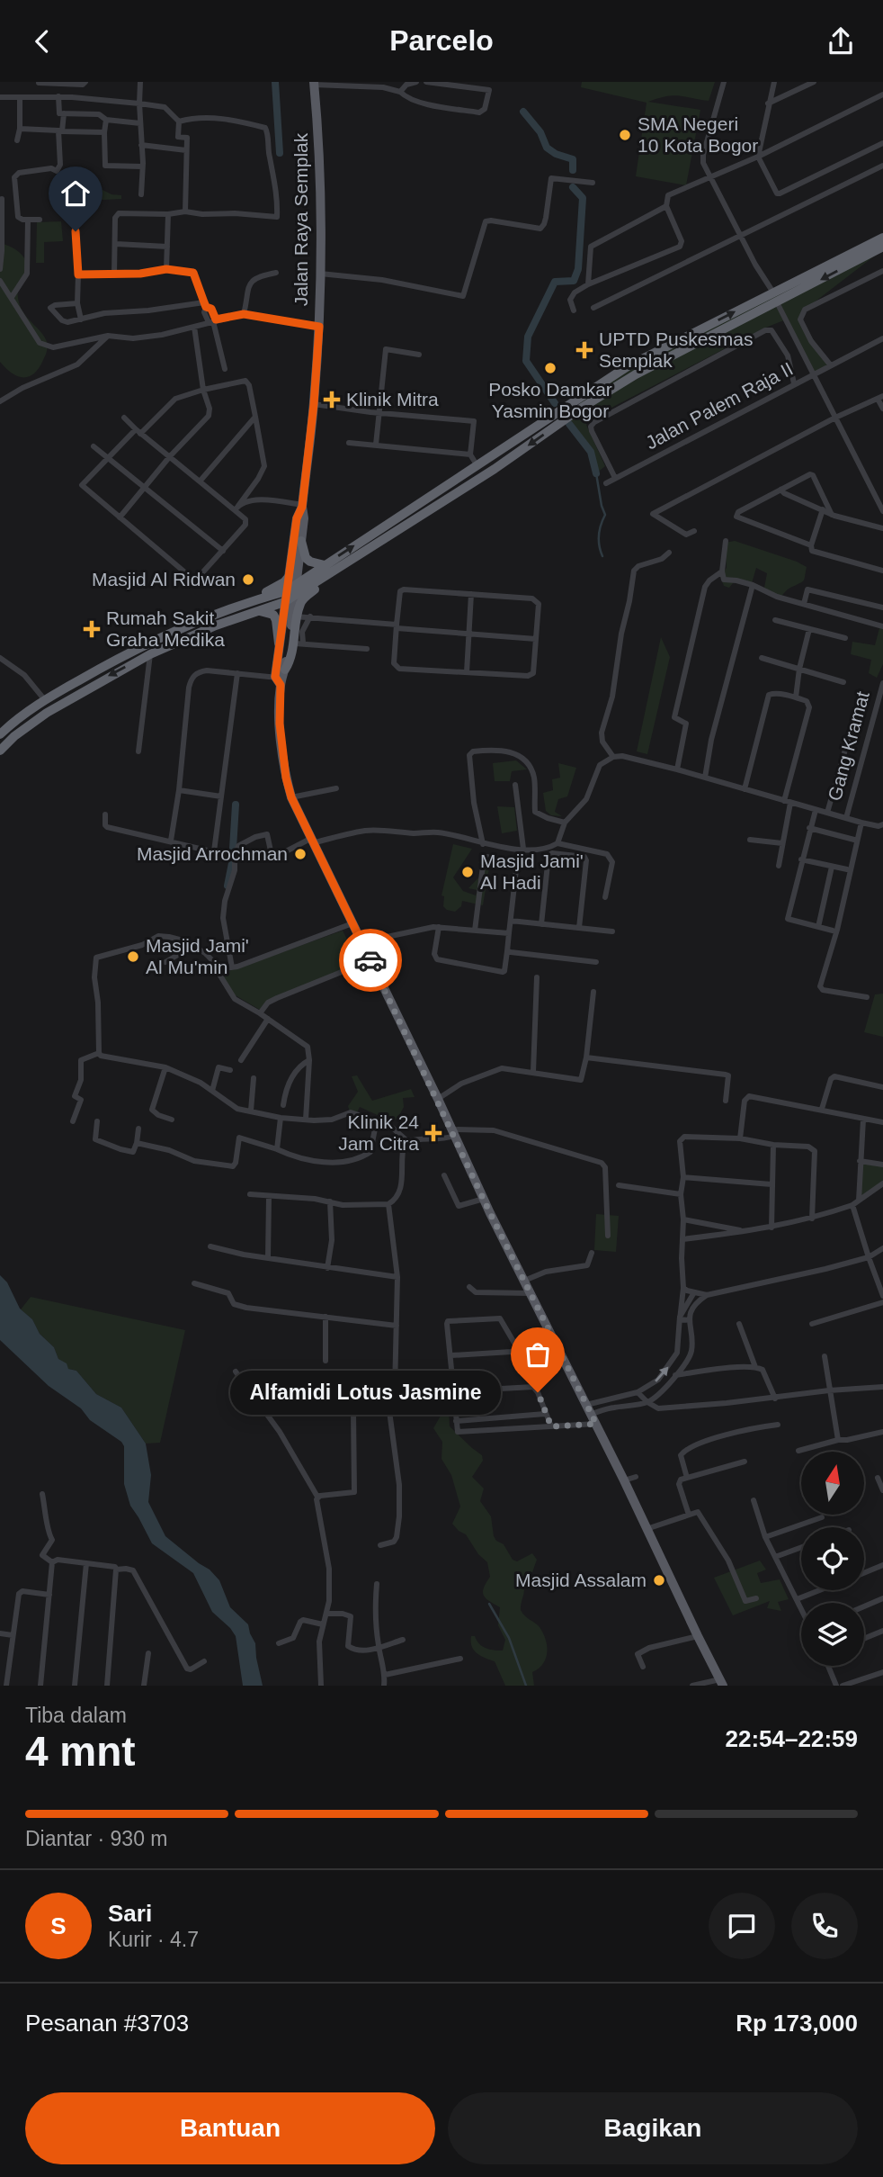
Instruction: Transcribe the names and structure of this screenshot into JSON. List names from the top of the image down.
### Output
{
  "streets": {
    "main road": ["Jalan Raya Semplak"],
    "street": ["Jalan Palem Raja II", "Gang Kramat"]
  },
  "places": {
    "other": [
      "SMA Negeri 10 Kota Bogor",
      "Posko Damkar Yasmin Bogor",
      "Masjid Al Ridwan",
      "Masjid Arrochman",
      "Masjid Jami' Al Hadi",
      "Masjid Jami' Al Mu'min",
      "Alfamidi Lotus Jasmine",
      "Masjid Assalam"
    ],
    "health": [
      "UPTD Puskesmas Semplak",
      "Klinik Mitra",
      "Rumah Sakit Graha Medika",
      "Klinik 24 Jam Citra"
    ]
  },
  "north": "top",
  "page": {
    "header": "Parcelo",
    "bubble": "Alfamidi Lotus Jasmine",
    "heading": ["4 mnt", "Tiba dalam", "22:54–22:59"],
    "panel": [
      "Sari",
      "Kurir · 4.7",
      "Pesanan #3703",
      "Rp 173,000"
    ],
    "bar": "Diantar · 930 m",
    "round": "S",
    "buttons": ["Bantuan", "Bagikan"]
  }
}
